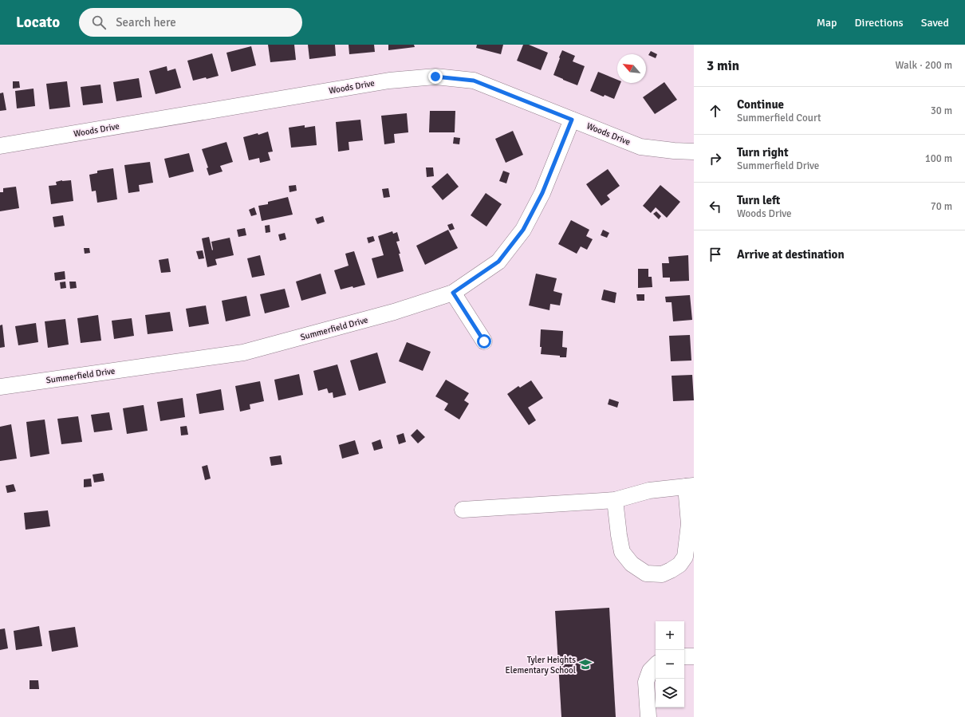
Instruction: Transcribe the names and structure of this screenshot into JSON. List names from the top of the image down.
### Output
{
  "streets": {
    "street": ["Woods Drive", "Summerfield Drive"]
  },
  "crossings": [
    ["Woods Drive", "Summerfield Drive"]
  ],
  "places": {
    "school or university": ["Tyler Heights Elementary School"]
  },
  "north": "top left",
  "page": {
    "header": "Locato",
    "search": "Search here",
    "nav": ["Map", "Directions", "Saved"],
    "heading": ["3 min", "Walk · 200 m"],
    "list": [
      ["Continue", "Summerfield Court", "30 m"],
      ["Turn right", "Summerfield Drive", "100 m"],
      ["Turn left", "Woods Drive", "70 m"],
      "Arrive at destination"
    ],
    "map_buttons": ["+", "−"]
  }
}
